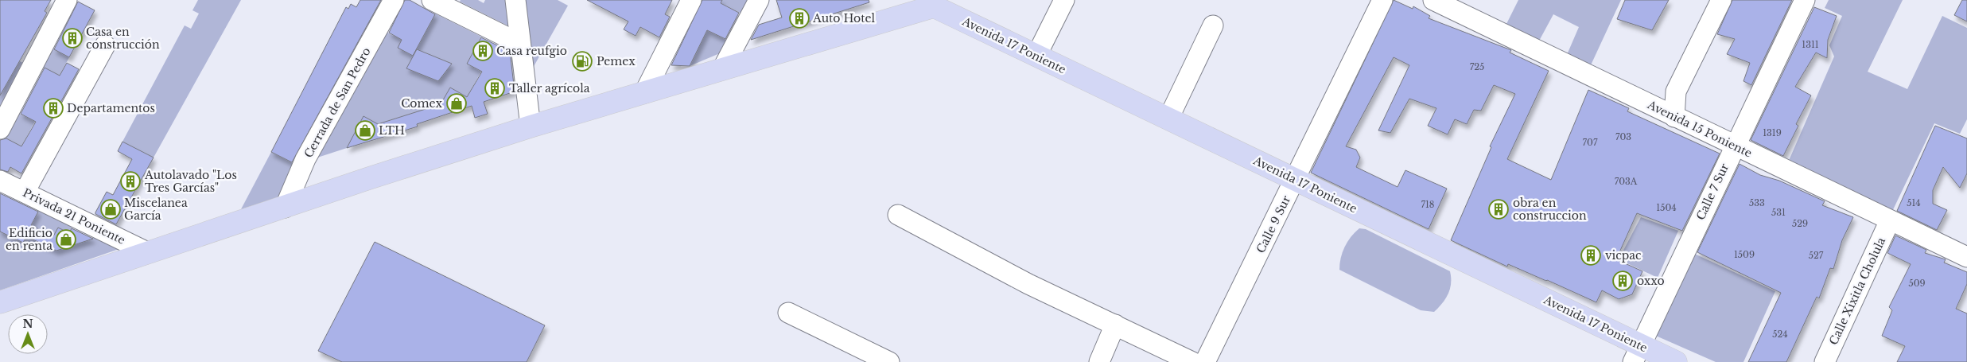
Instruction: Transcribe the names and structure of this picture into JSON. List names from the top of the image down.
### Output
{
  "streets": {
    "main road": ["Avenida 17 Poniente"],
    "street": [
      "Cerrada de San Pedro",
      "Avenida 15 Poniente",
      "Calle 7 Sur",
      "Privada 21 Poniente",
      "Calle 9 Sur",
      "Calle Xixitla Cholula"
    ]
  },
  "crossings": [
    ["Avenida 17 Poniente", "Calle 7 Sur"],
    ["Avenida 17 Poniente", "Calle 9 Sur"],
    ["Avenida 15 Poniente", "Calle 7 Sur"],
    ["Avenida 15 Poniente", "Calle Xixitla Cholula"]
  ],
  "places": {
    "building": [
      "Auto Hotel",
      "Casa en construcción",
      "Casa reufgio",
      "Taller agrícola",
      "Departamentos",
      "Autolavado \"Los Tres Garcías\"",
      "obra en construccion",
      "vicpac",
      "oxxo"
    ],
    "fuel station": ["Pemex"],
    "shop": [
      "Comex",
      "LTH",
      "Miscelanea García",
      "Edificio en renta"
    ]
  },
  "house_numbers": [
    "1311",
    "725",
    "1319",
    "703",
    "707",
    "703A",
    "533",
    "514",
    "718",
    "1504",
    "531",
    "529",
    "1509",
    "527",
    "509",
    "524"
  ],
  "north": "top"
}
